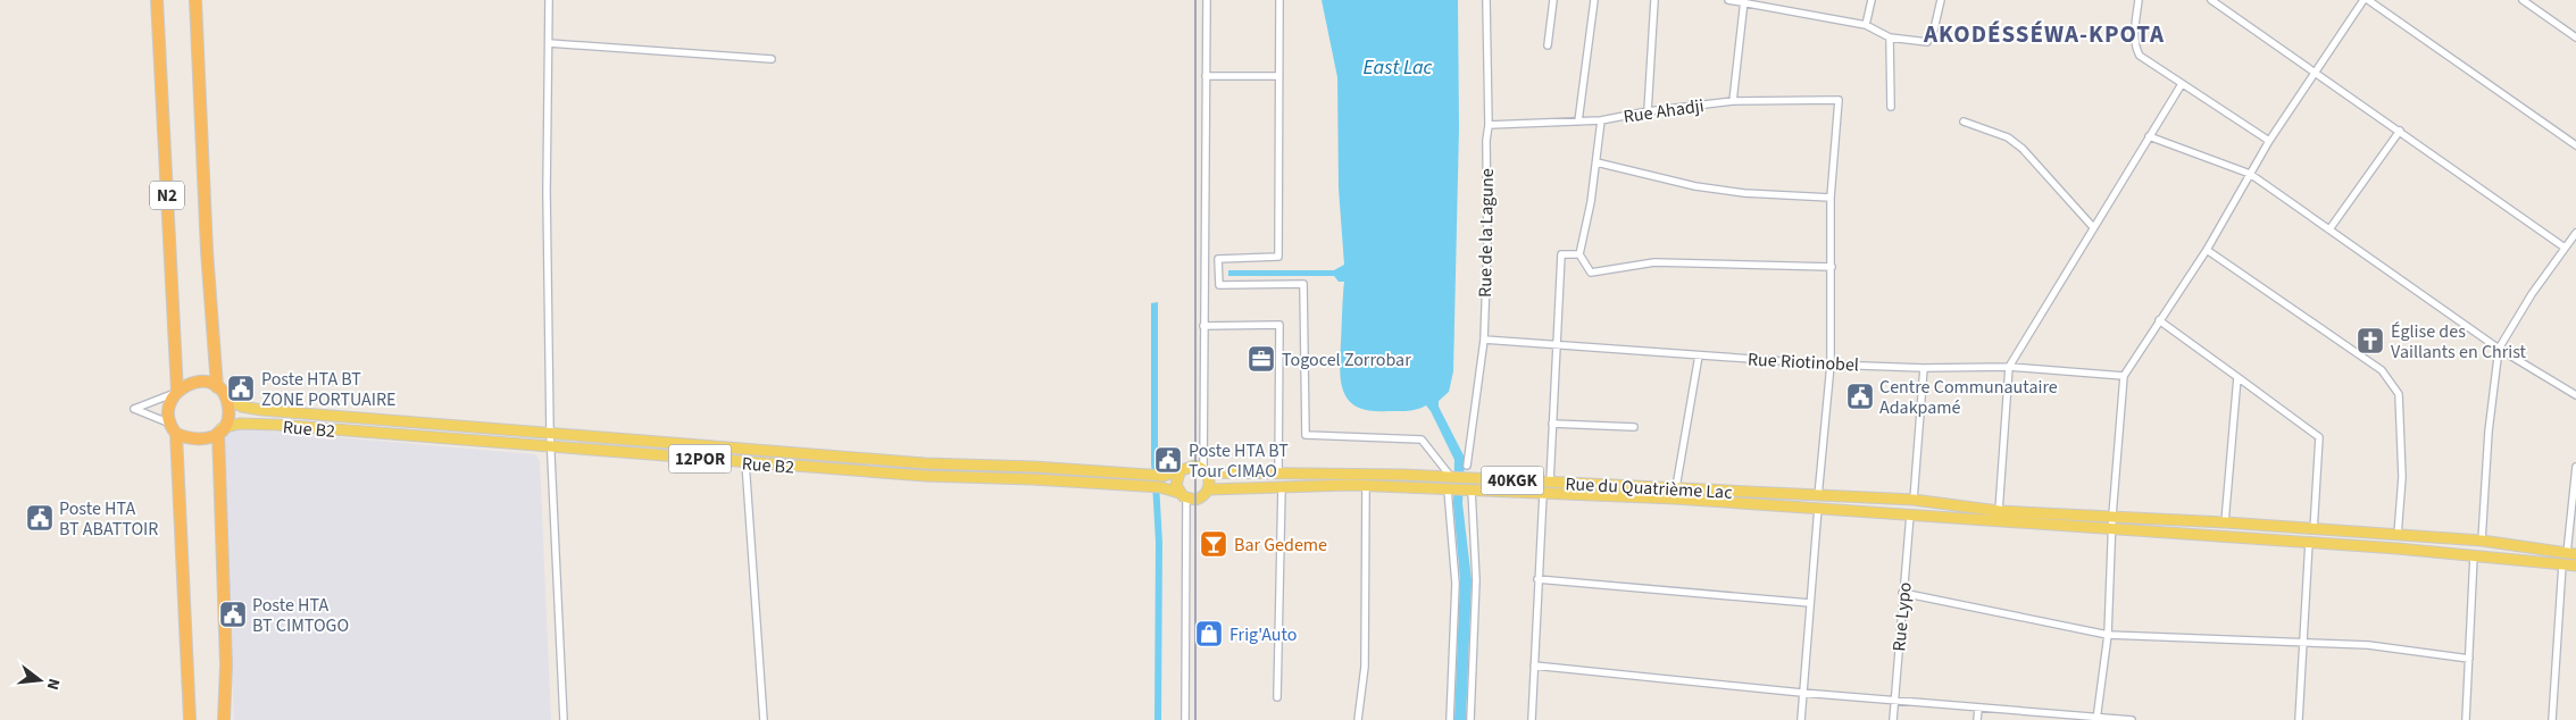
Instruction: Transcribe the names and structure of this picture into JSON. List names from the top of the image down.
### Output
{
  "streets": {
    "highway": ["N2"],
    "main road": [
      "Rue B2",
      "12POR",
      "40KGK",
      "Rue du Quatrième Lac"
    ],
    "street": [
      "Rue Ahadji",
      "Rue de la Lagune",
      "Rue Riotinobel",
      "Rue Lypo"
    ]
  },
  "crossings": [
    ["Rue Ahadji", "Rue de la Lagune"],
    ["N2", "Rue B2"],
    ["Rue de la Lagune", "Rue Riotinobel"],
    ["Rue B2", "40KGK"],
    ["Rue B2", "Rue du Quatrième Lac"],
    ["40KGK", "Rue du Quatrième Lac"]
  ],
  "districts": ["AKODÉSSÉWA-KPOTA"],
  "water": ["East Lac"],
  "places": {
    "church": ["Église des Vaillants en Christ"],
    "office": ["Togocel Zorrobar"],
    "public building": [
      "Poste HTA BT ZONE PORTUAIRE",
      "Centre Communautaire Adakpamé",
      "Poste HTA BT Tour CIMAO",
      "Poste HTA BT ABATTOIR",
      "Poste HTA BT CIMTOGO"
    ],
    "bar": ["Bar Gedeme"],
    "shop": ["Frig'Auto"]
  },
  "north": "right"
}
